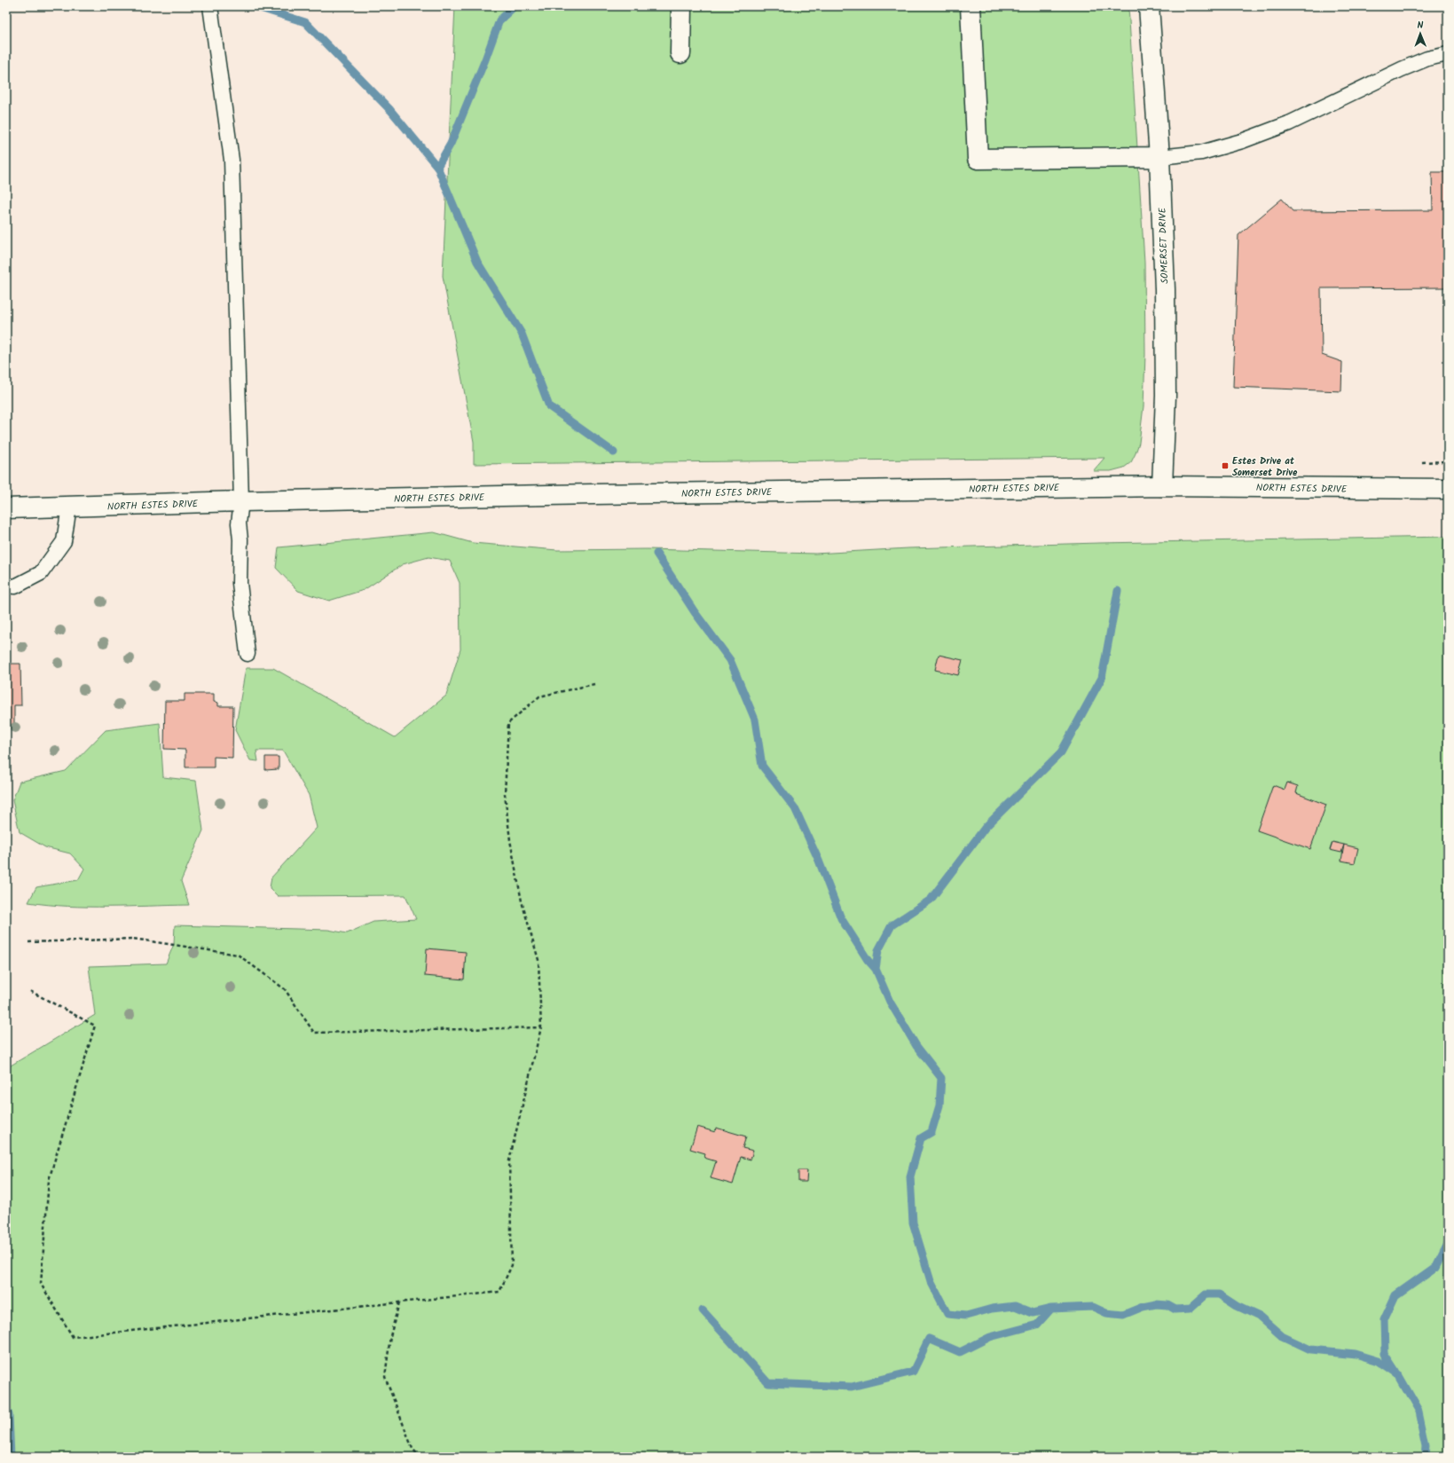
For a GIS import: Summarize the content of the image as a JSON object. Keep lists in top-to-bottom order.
{
  "streets": {
    "main road": ["SOMERSET DRIVE", "NORTH ESTES DRIVE"]
  },
  "crossings": [
    ["SOMERSET DRIVE", "NORTH ESTES DRIVE"]
  ],
  "places": {
    "transit": ["Estes Drive at Somerset Drive"]
  },
  "north": "top"
}
